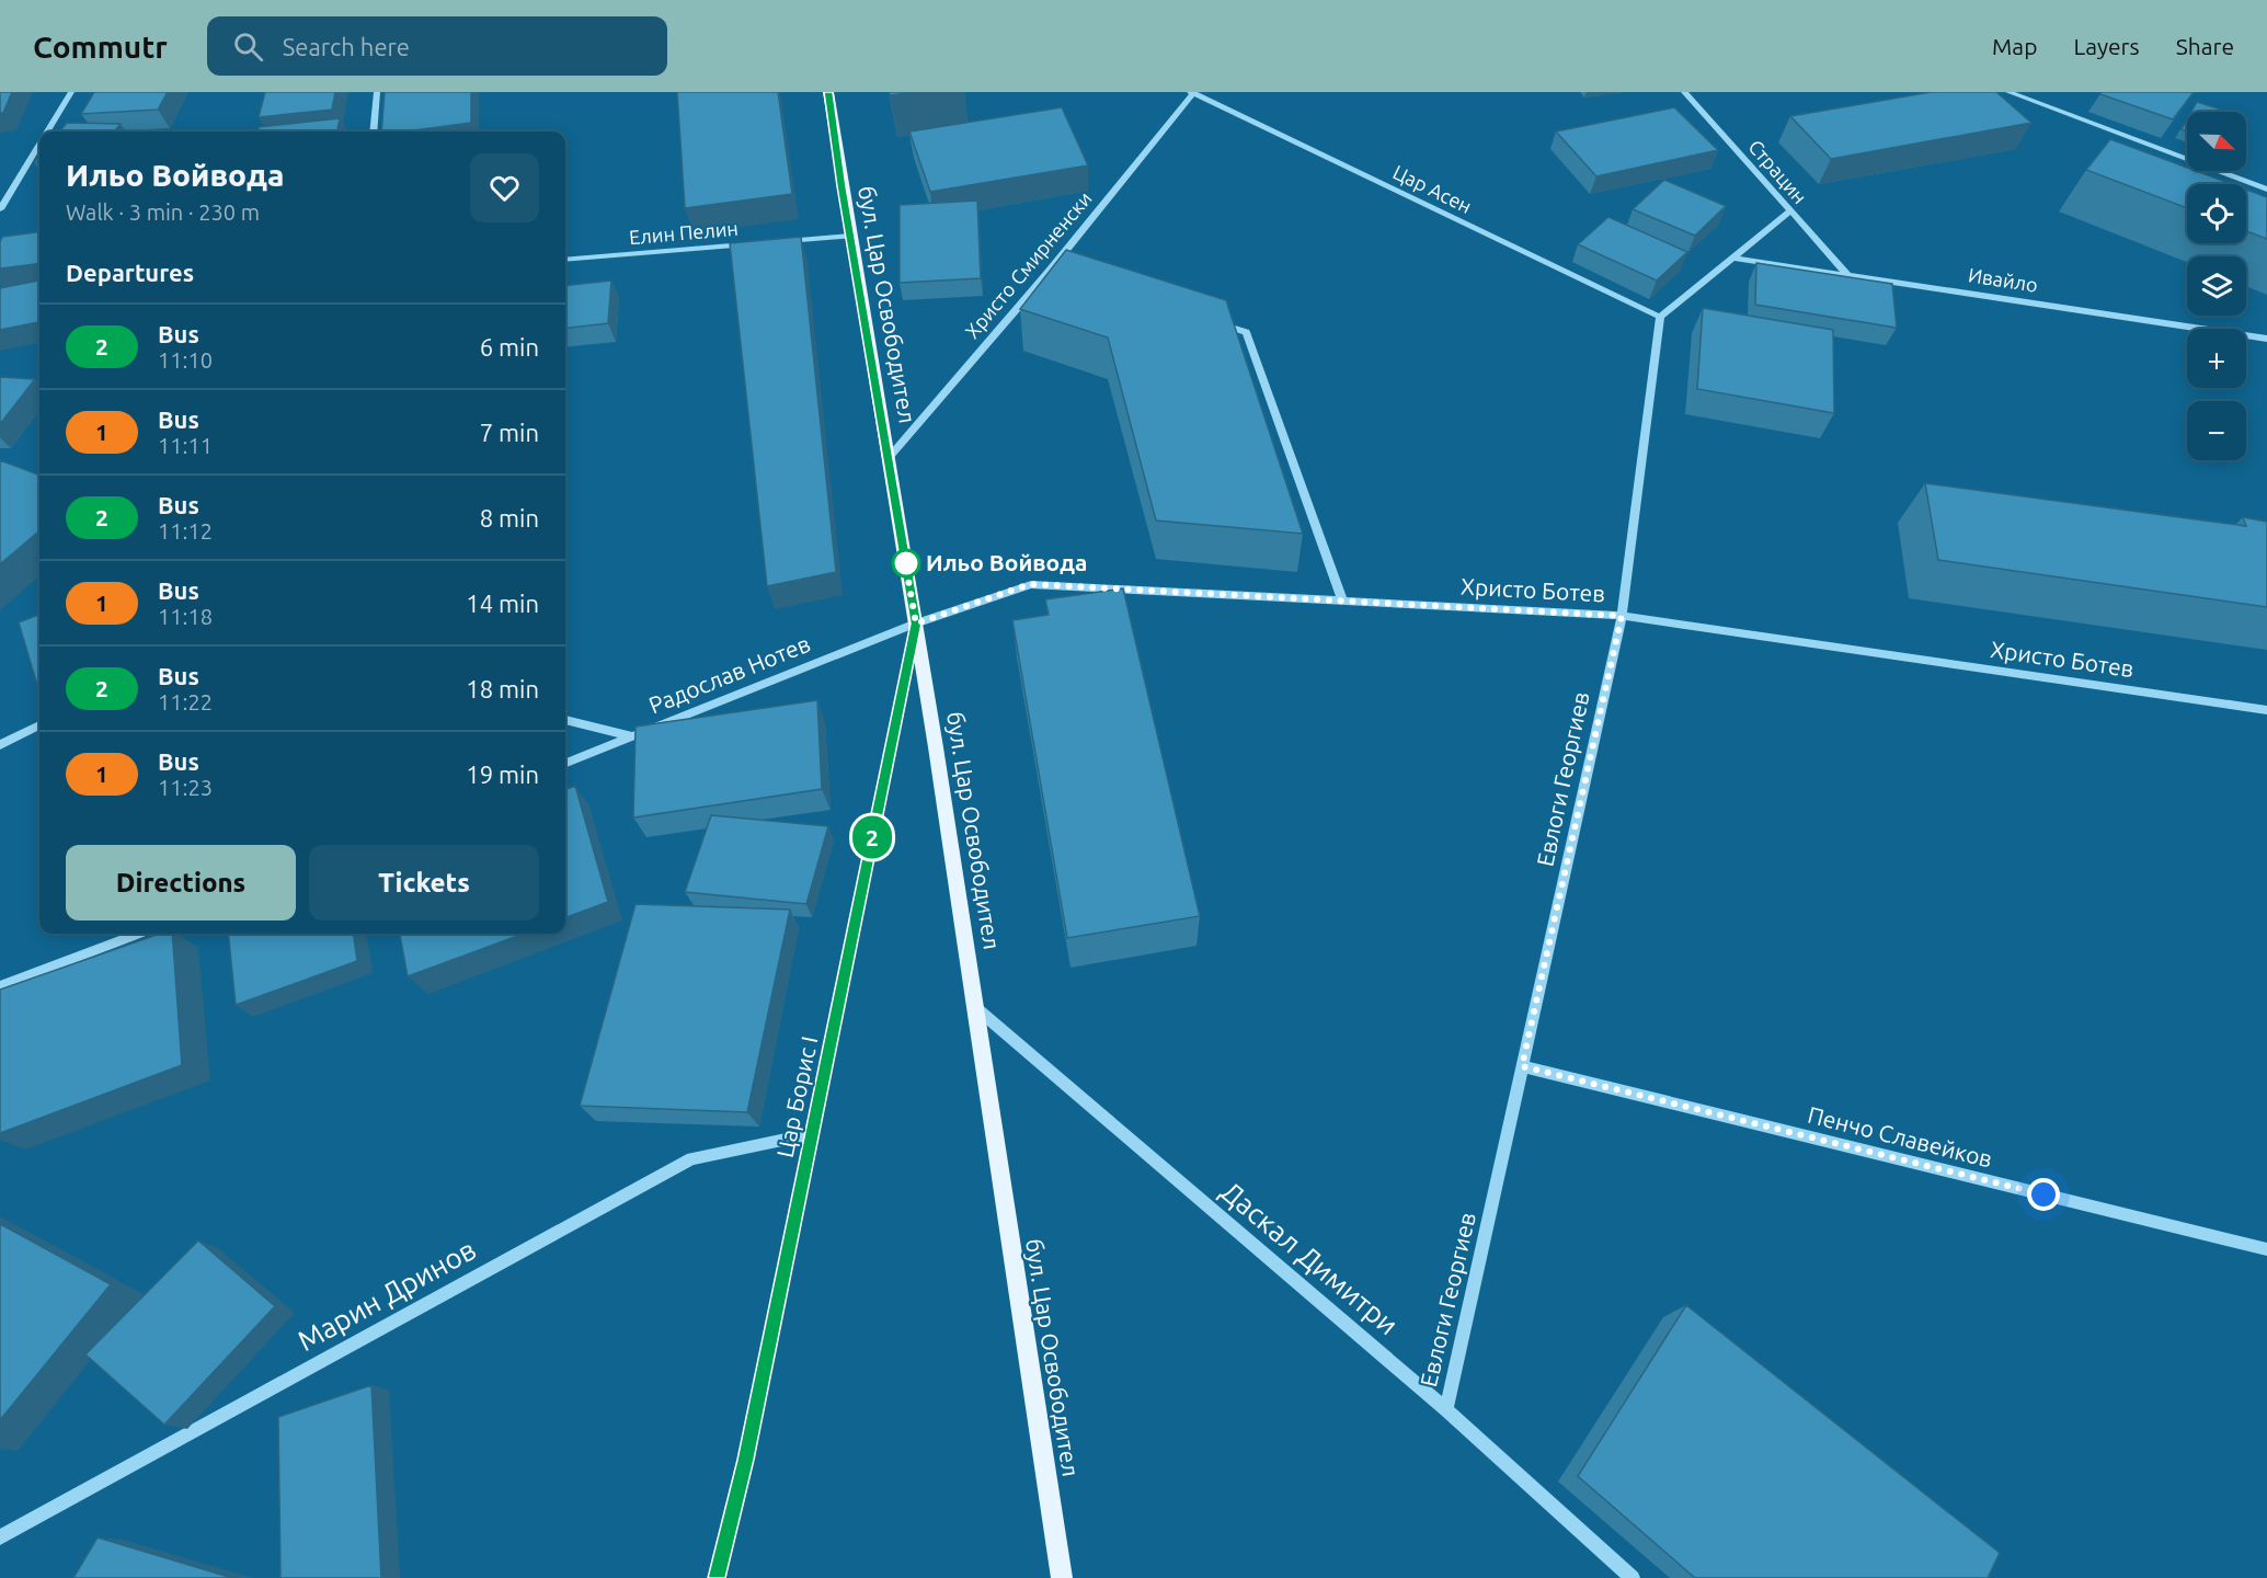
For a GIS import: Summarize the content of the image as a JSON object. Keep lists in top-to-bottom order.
{
  "streets": {
    "main road": ["бул. Цар Освободител"],
    "street": [
      "Страцин",
      "Цар Асен",
      "Елин Пелин",
      "Христо Смирненски",
      "Ивайло",
      "Христо Ботев",
      "Радослав Нотев",
      "Евлоги Георгиев",
      "Цар Борис I",
      "Пенчо Славейков",
      "Даскал Димитри",
      "Марин Дринов"
    ]
  },
  "crossings": [
    ["Страцин", "Ивайло"],
    ["Цар Асен", "Христо Смирненски"],
    ["Цар Асен", "Евлоги Георгиев"],
    ["Христо Смирненски", "бул. Цар Освободител"],
    ["бул. Цар Освободител", "Христо Ботев"],
    ["бул. Цар Освободител", "Радослав Нотев"],
    ["бул. Цар Освободител", "Цар Борис I"],
    ["бул. Цар Освободител", "Даскал Димитри"],
    ["Христо Ботев", "Радослав Нотев"],
    ["Христо Ботев", "Евлоги Георгиев"],
    ["Христо Ботев", "Цар Борис I"],
    ["Радослав Нотев", "Цар Борис I"],
    ["Евлоги Георгиев", "Пенчо Славейков"],
    ["Евлоги Георгиев", "Даскал Димитри"],
    ["Цар Борис I", "Марин Дринов"]
  ],
  "places": ["Ильо Войвода"],
  "lines": ["bus line 2"],
  "north": "bottom right",
  "page": {
    "header": "Commutr",
    "search": "Search here",
    "nav": ["Map", "Layers", "Share"],
    "on_map": "2",
    "map_buttons": ["+", "−"],
    "heading": [
      ["Ильо Войвода", "Walk · 3 min · 230 m"],
      "Departures"
    ],
    "list": [
      {
        "mark": "2",
        "name": "Bus",
        "note": "11:10",
        "value": "6 min"
      },
      {
        "mark": "1",
        "name": "Bus",
        "note": "11:11",
        "value": "7 min"
      },
      {
        "mark": "2",
        "name": "Bus",
        "note": "11:12",
        "value": "8 min"
      },
      {
        "mark": "1",
        "name": "Bus",
        "note": "11:18",
        "value": "14 min"
      },
      {
        "mark": "2",
        "name": "Bus",
        "note": "11:22",
        "value": "18 min"
      },
      {
        "mark": "1",
        "name": "Bus",
        "note": "11:23",
        "value": "19 min"
      }
    ],
    "buttons": ["Directions", "Tickets"]
  }
}
